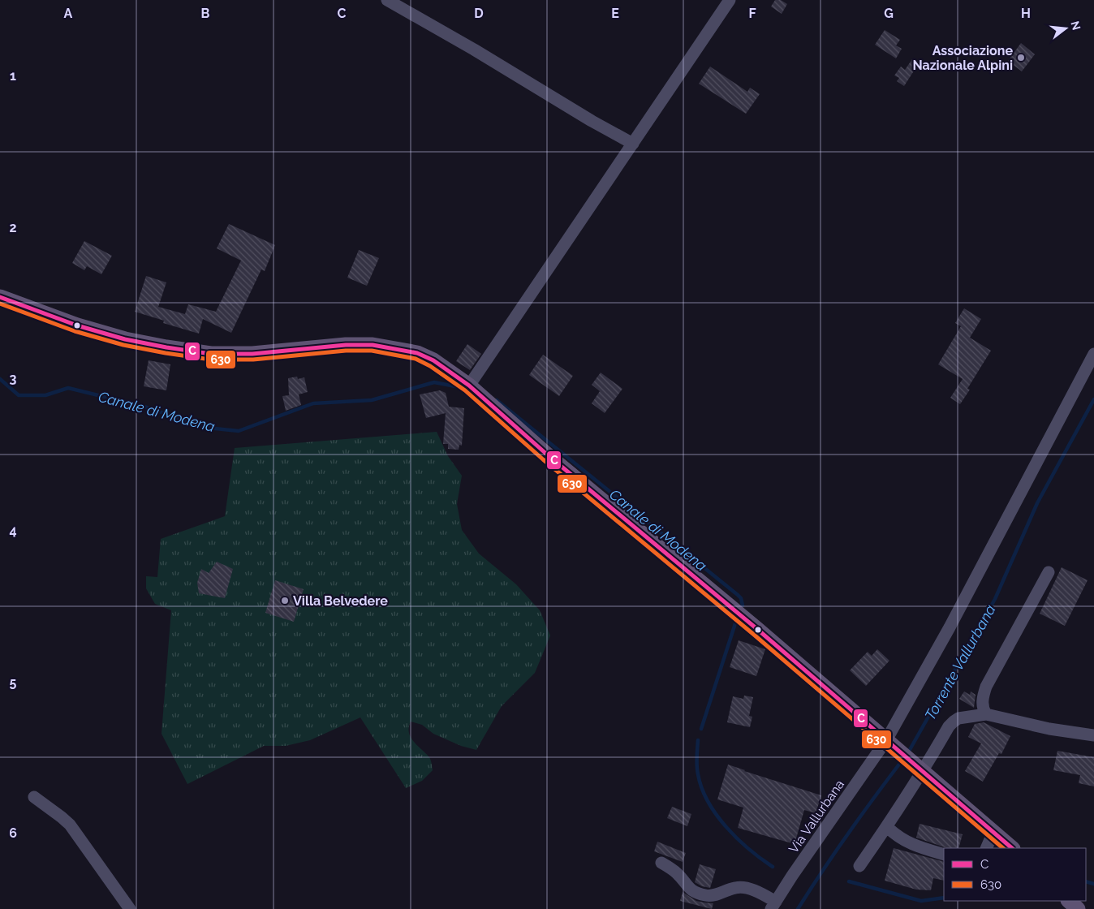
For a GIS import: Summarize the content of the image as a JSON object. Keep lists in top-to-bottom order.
{
  "streets": {
    "street": ["Via Vallurbana"]
  },
  "water": ["Canale di Modena", "Torrente Vallurbana"],
  "places": ["Associazione Nazionale Alpini", "Villa Belvedere"],
  "lines": ["transit line C", "transit line 630"],
  "legend": ["C", "630"],
  "north": "right",
  "grid": {
    "columns": [
      "A",
      "B",
      "C",
      "D",
      "E",
      "F",
      "G",
      "H"
    ],
    "rows": [
      "1",
      "2",
      "3",
      "4",
      "5",
      "6"
    ]
  }
}
